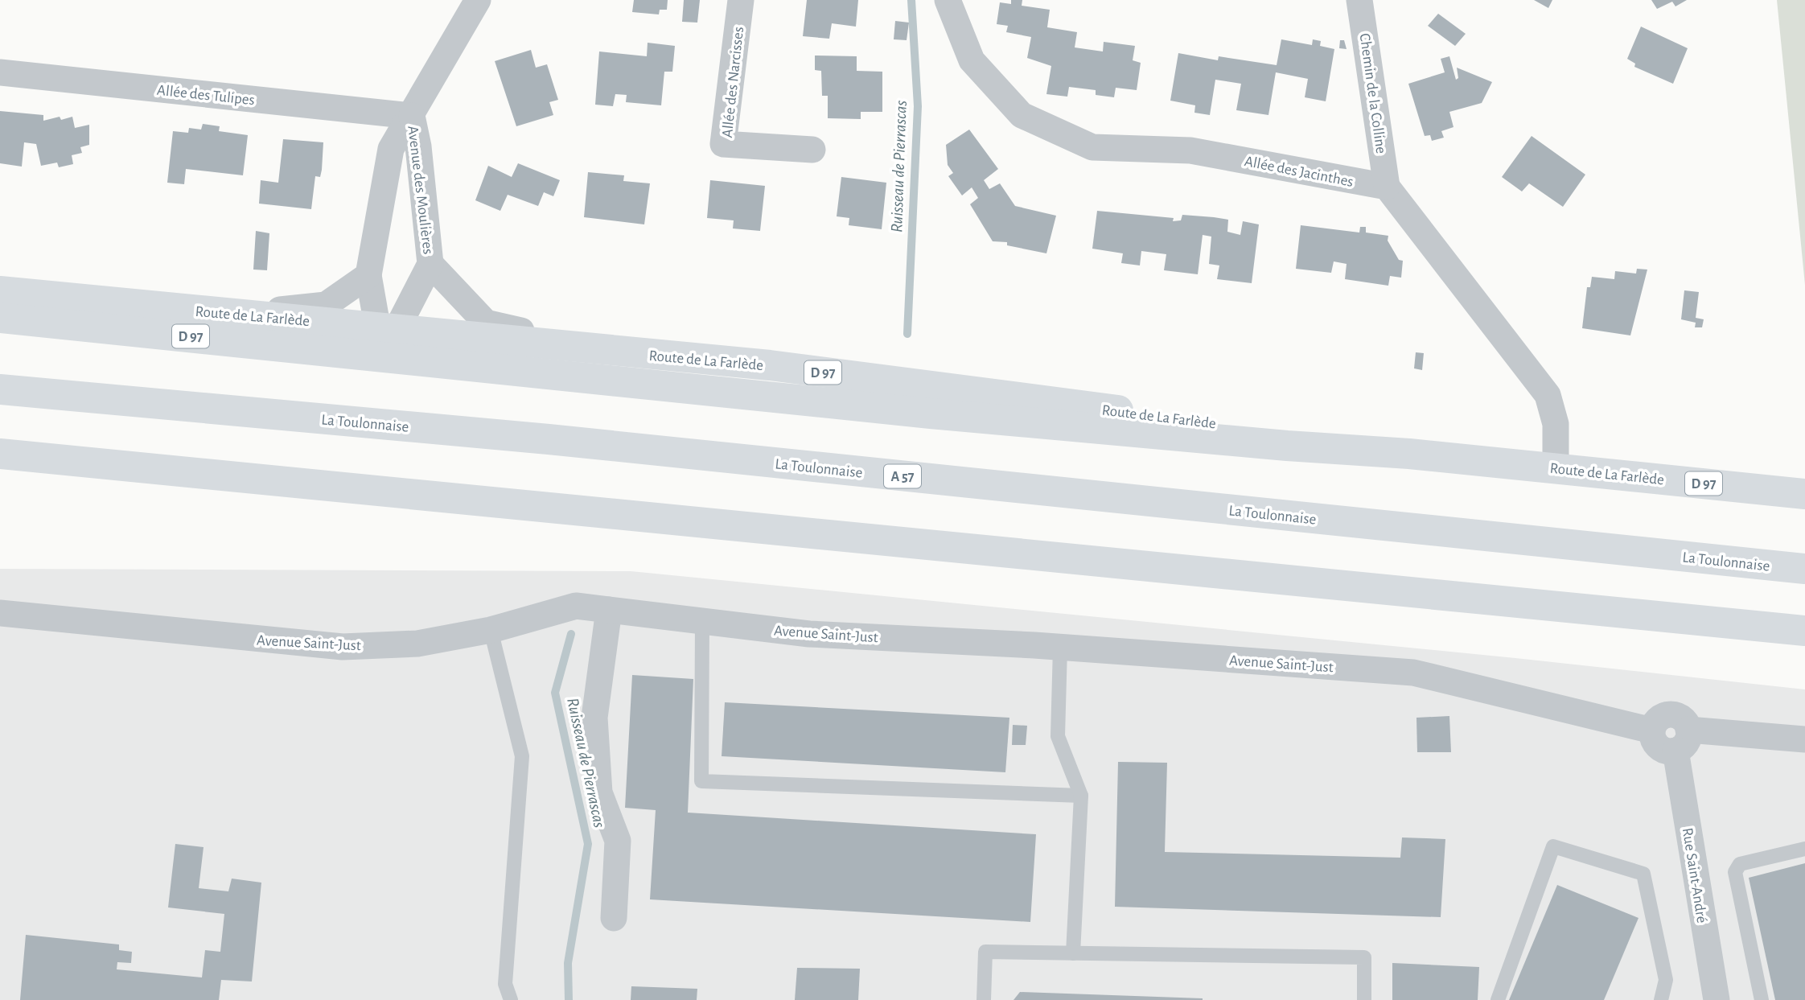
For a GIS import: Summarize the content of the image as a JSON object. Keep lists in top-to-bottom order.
{
  "streets": {
    "main road": [
      "Route de La Farlède",
      "D 97",
      "La Toulonnaise",
      "A 57"
    ],
    "street": [
      "Allée des Narcisses",
      "Chemin de la Colline",
      "Allée des Tulipes",
      "Allée des Jacinthes",
      "Avenue des Moulières",
      "Avenue Saint-Just",
      "Rue Saint-André"
    ]
  },
  "crossings": [
    ["Chemin de la Colline", "Allée des Jacinthes"],
    ["Allée des Tulipes", "Avenue des Moulières"],
    ["Avenue des Moulières", "Route de La Farlède"],
    ["Avenue Saint-Just", "Rue Saint-André"]
  ],
  "water": ["Ruisseau de Pierrascas"]
}
